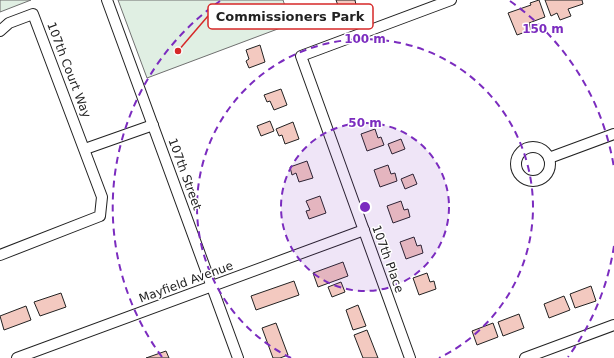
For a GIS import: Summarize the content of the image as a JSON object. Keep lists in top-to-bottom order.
{
  "streets": {
    "street": [
      "107th Court Way",
      "107th Street",
      "107th Place",
      "Mayfield Avenue"
    ]
  },
  "crossings": [
    ["107th Street", "Mayfield Avenue"],
    ["107th Place", "Mayfield Avenue"]
  ],
  "places": ["Commissioners Park"],
  "rings": ["150 m", "100 m", "50 m"]
}
